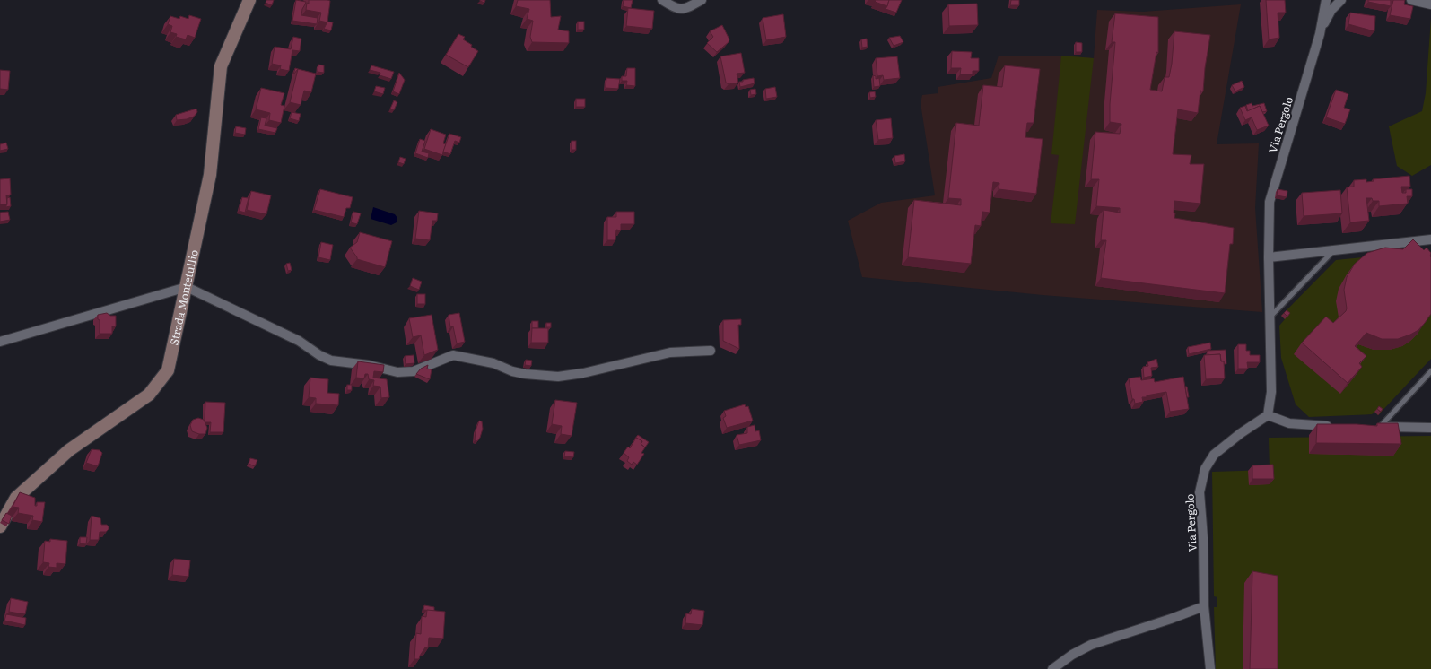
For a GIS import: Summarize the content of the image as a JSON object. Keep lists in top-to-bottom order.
{
  "streets": {
    "street": ["Via Pergolo", "Strada Montetullio"]
  }
}
